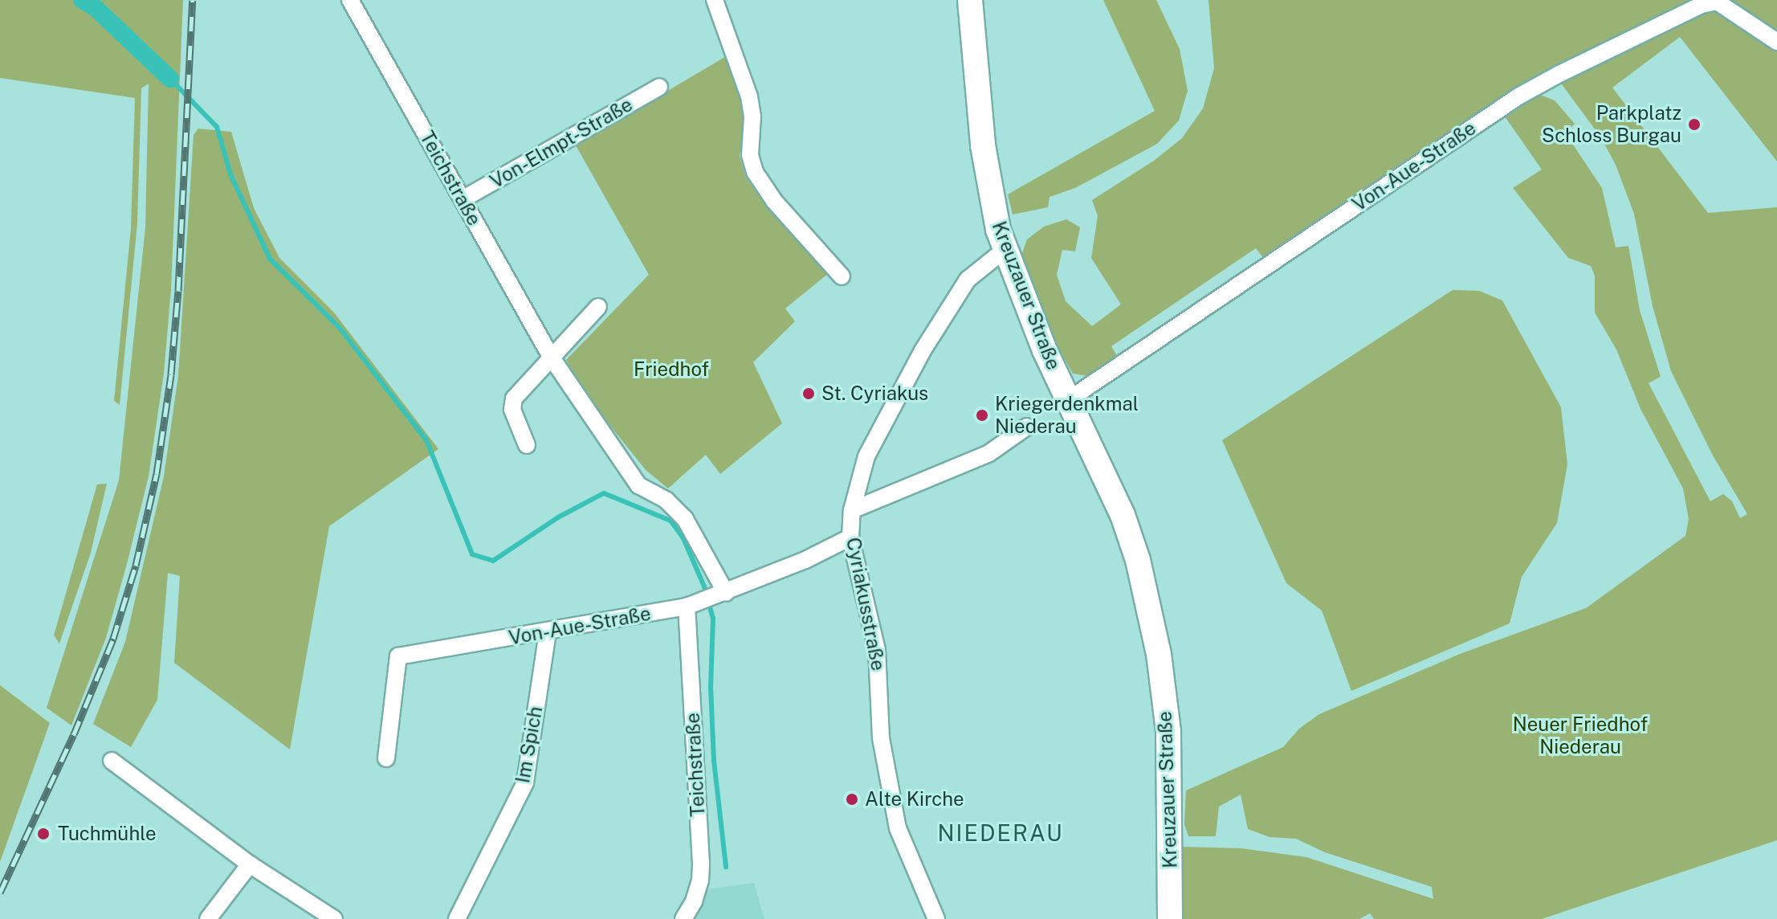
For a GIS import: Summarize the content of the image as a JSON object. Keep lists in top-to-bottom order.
{
  "streets": {
    "main road": ["Kreuzauer Straße"],
    "street": [
      "Von-Elmpt-Straße",
      "Von-Aue-Straße",
      "Teichstraße",
      "Cyriakusstraße",
      "Im Spich"
    ]
  },
  "crossings": [
    ["Von-Elmpt-Straße", "Teichstraße"],
    ["Von-Aue-Straße", "Teichstraße"],
    ["Von-Aue-Straße", "Kreuzauer Straße"],
    ["Von-Aue-Straße", "Cyriakusstraße"],
    ["Von-Aue-Straße", "Im Spich"],
    ["Kreuzauer Straße", "Cyriakusstraße"]
  ],
  "districts": ["NIEDERAU"],
  "parks": ["Friedhof", "Neuer Friedhof Niederau"],
  "places": [
    "Parkplatz Schloss Burgau",
    "St. Cyriakus",
    "Kriegerdenkmal Niederau",
    "Alte Kirche",
    "Tuchmühle"
  ]
}
